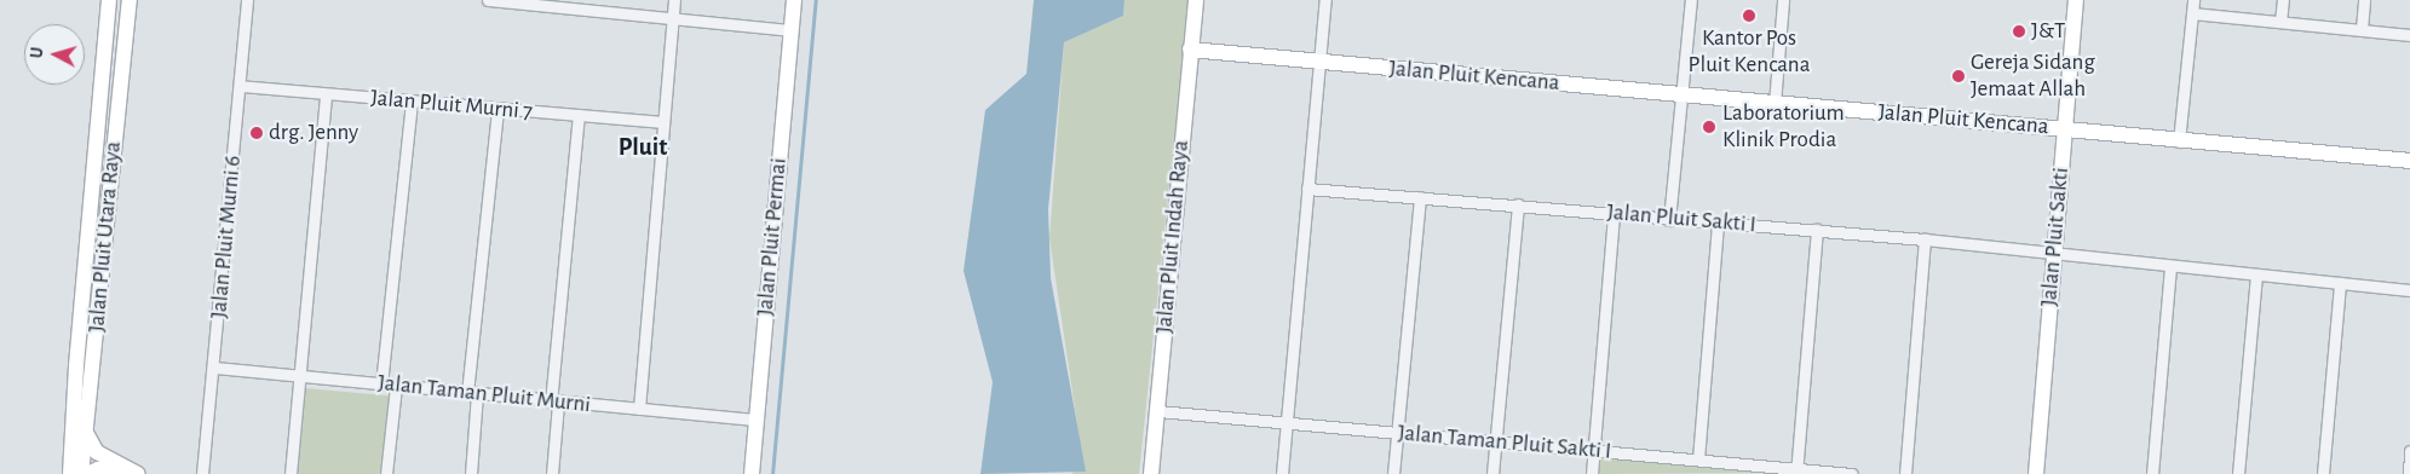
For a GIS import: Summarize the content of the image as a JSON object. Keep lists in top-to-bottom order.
{
  "streets": {
    "street": [
      "Jalan Pluit Kencana",
      "Jalan Pluit Murni 7",
      "Jalan Pluit Sakti I",
      "Jalan Pluit Utara Raya",
      "Jalan Pluit Murni 6",
      "Jalan Pluit Permai",
      "Jalan Pluit Indah Raya",
      "Jalan Pluit Sakti",
      "Jalan Taman Pluit Murni",
      "Jalan Taman Pluit Sakti I"
    ]
  },
  "crossings": [
    ["Jalan Pluit Kencana", "Jalan Pluit Indah Raya"],
    ["Jalan Pluit Kencana", "Jalan Pluit Sakti"],
    ["Jalan Pluit Murni 7", "Jalan Pluit Murni 6"],
    ["Jalan Pluit Sakti I", "Jalan Pluit Sakti"],
    ["Jalan Pluit Murni 6", "Jalan Taman Pluit Murni"],
    ["Jalan Pluit Permai", "Jalan Taman Pluit Murni"],
    ["Jalan Pluit Indah Raya", "Jalan Taman Pluit Sakti I"]
  ],
  "districts": ["Pluit"],
  "places": [
    "Kantor Pos Pluit Kencana",
    "J&T",
    "Gereja Sidang Jemaat Allah",
    "Laboratorium Klinik Prodia",
    "drg. Jenny"
  ],
  "north": "left"
}
